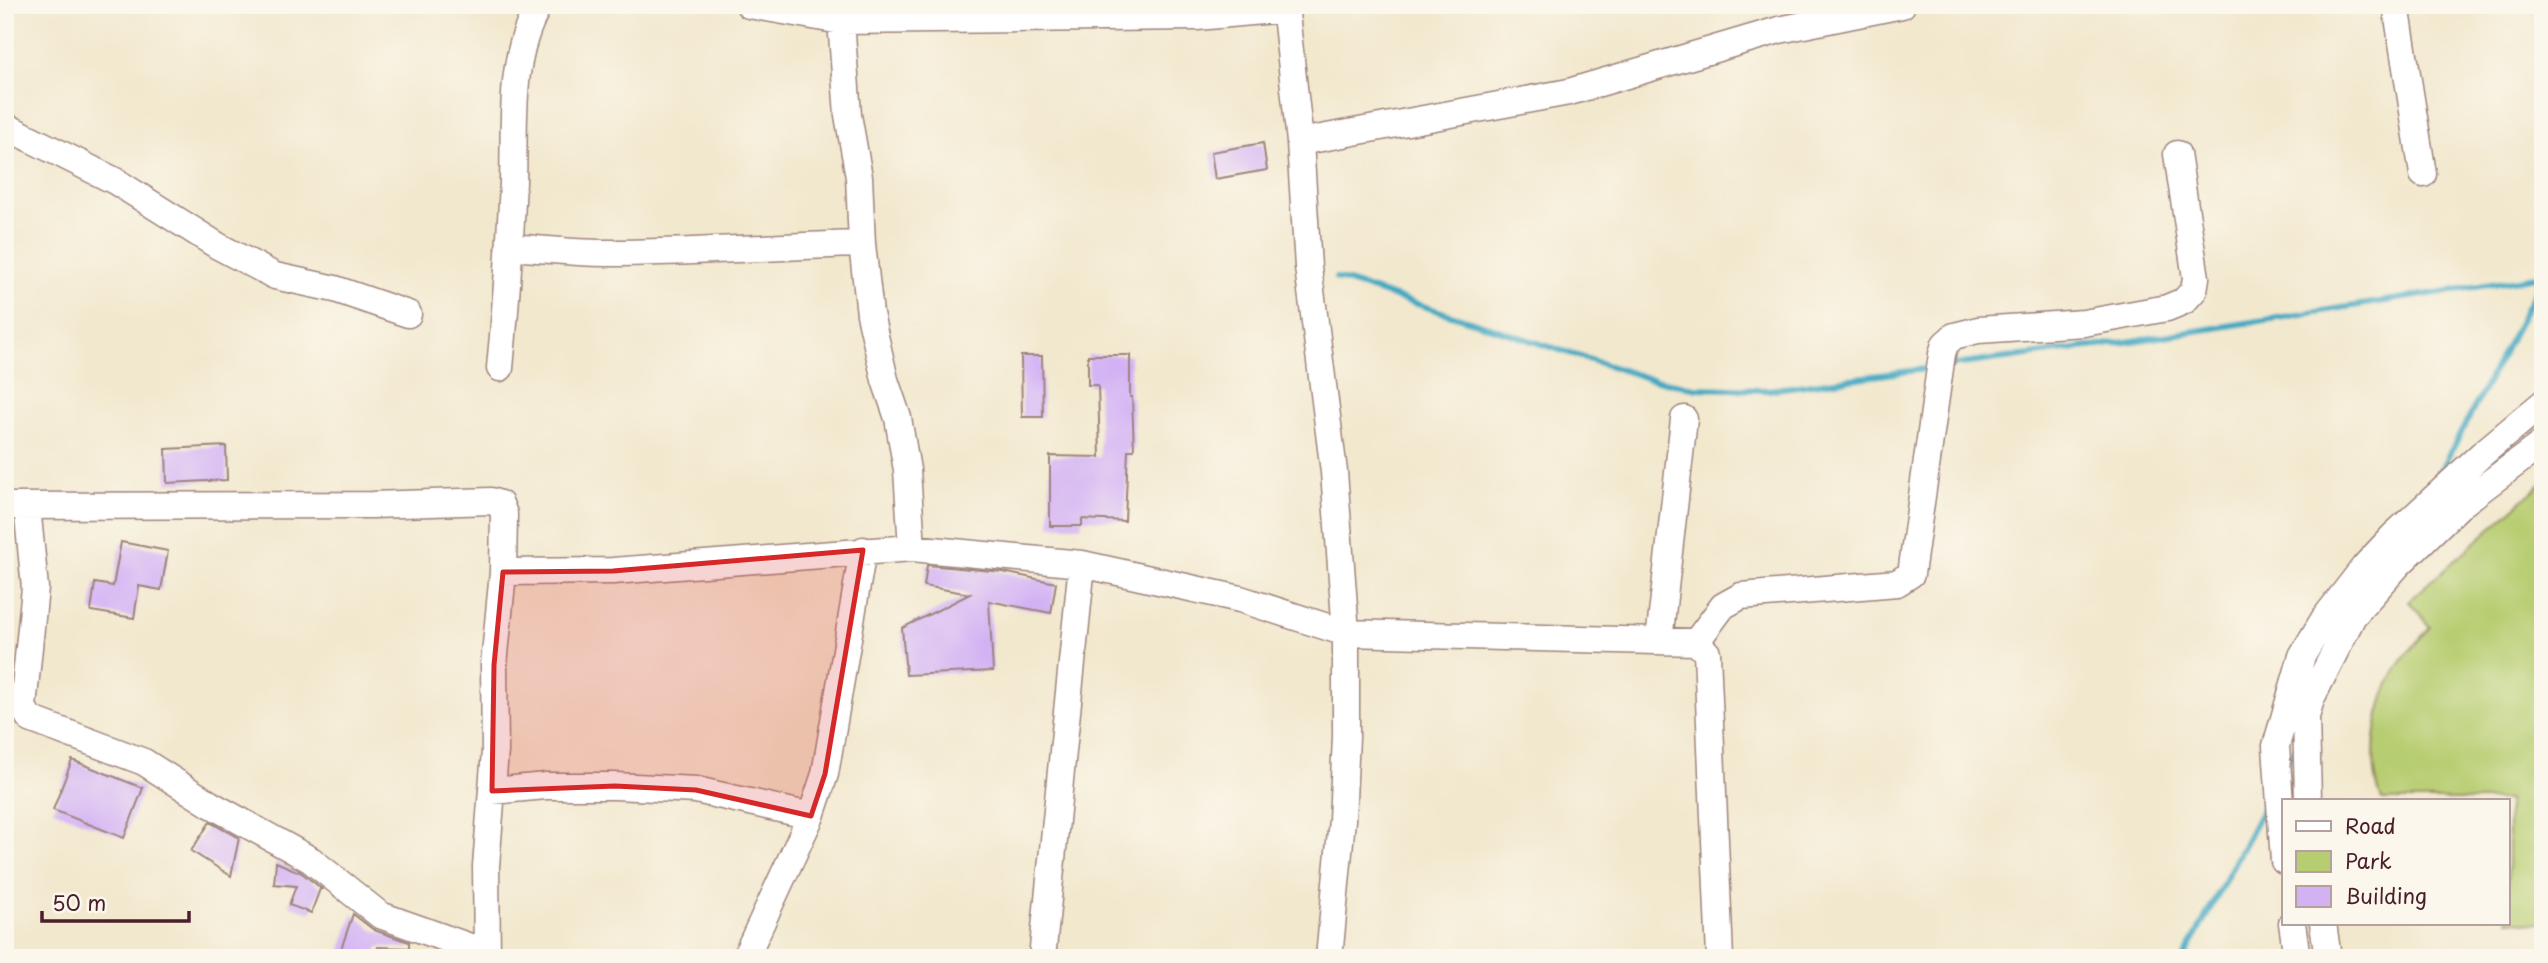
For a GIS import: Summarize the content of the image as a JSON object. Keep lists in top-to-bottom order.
{
  "legend": ["Road", "Park", "Building"],
  "scale_bar": "50 m"
}
